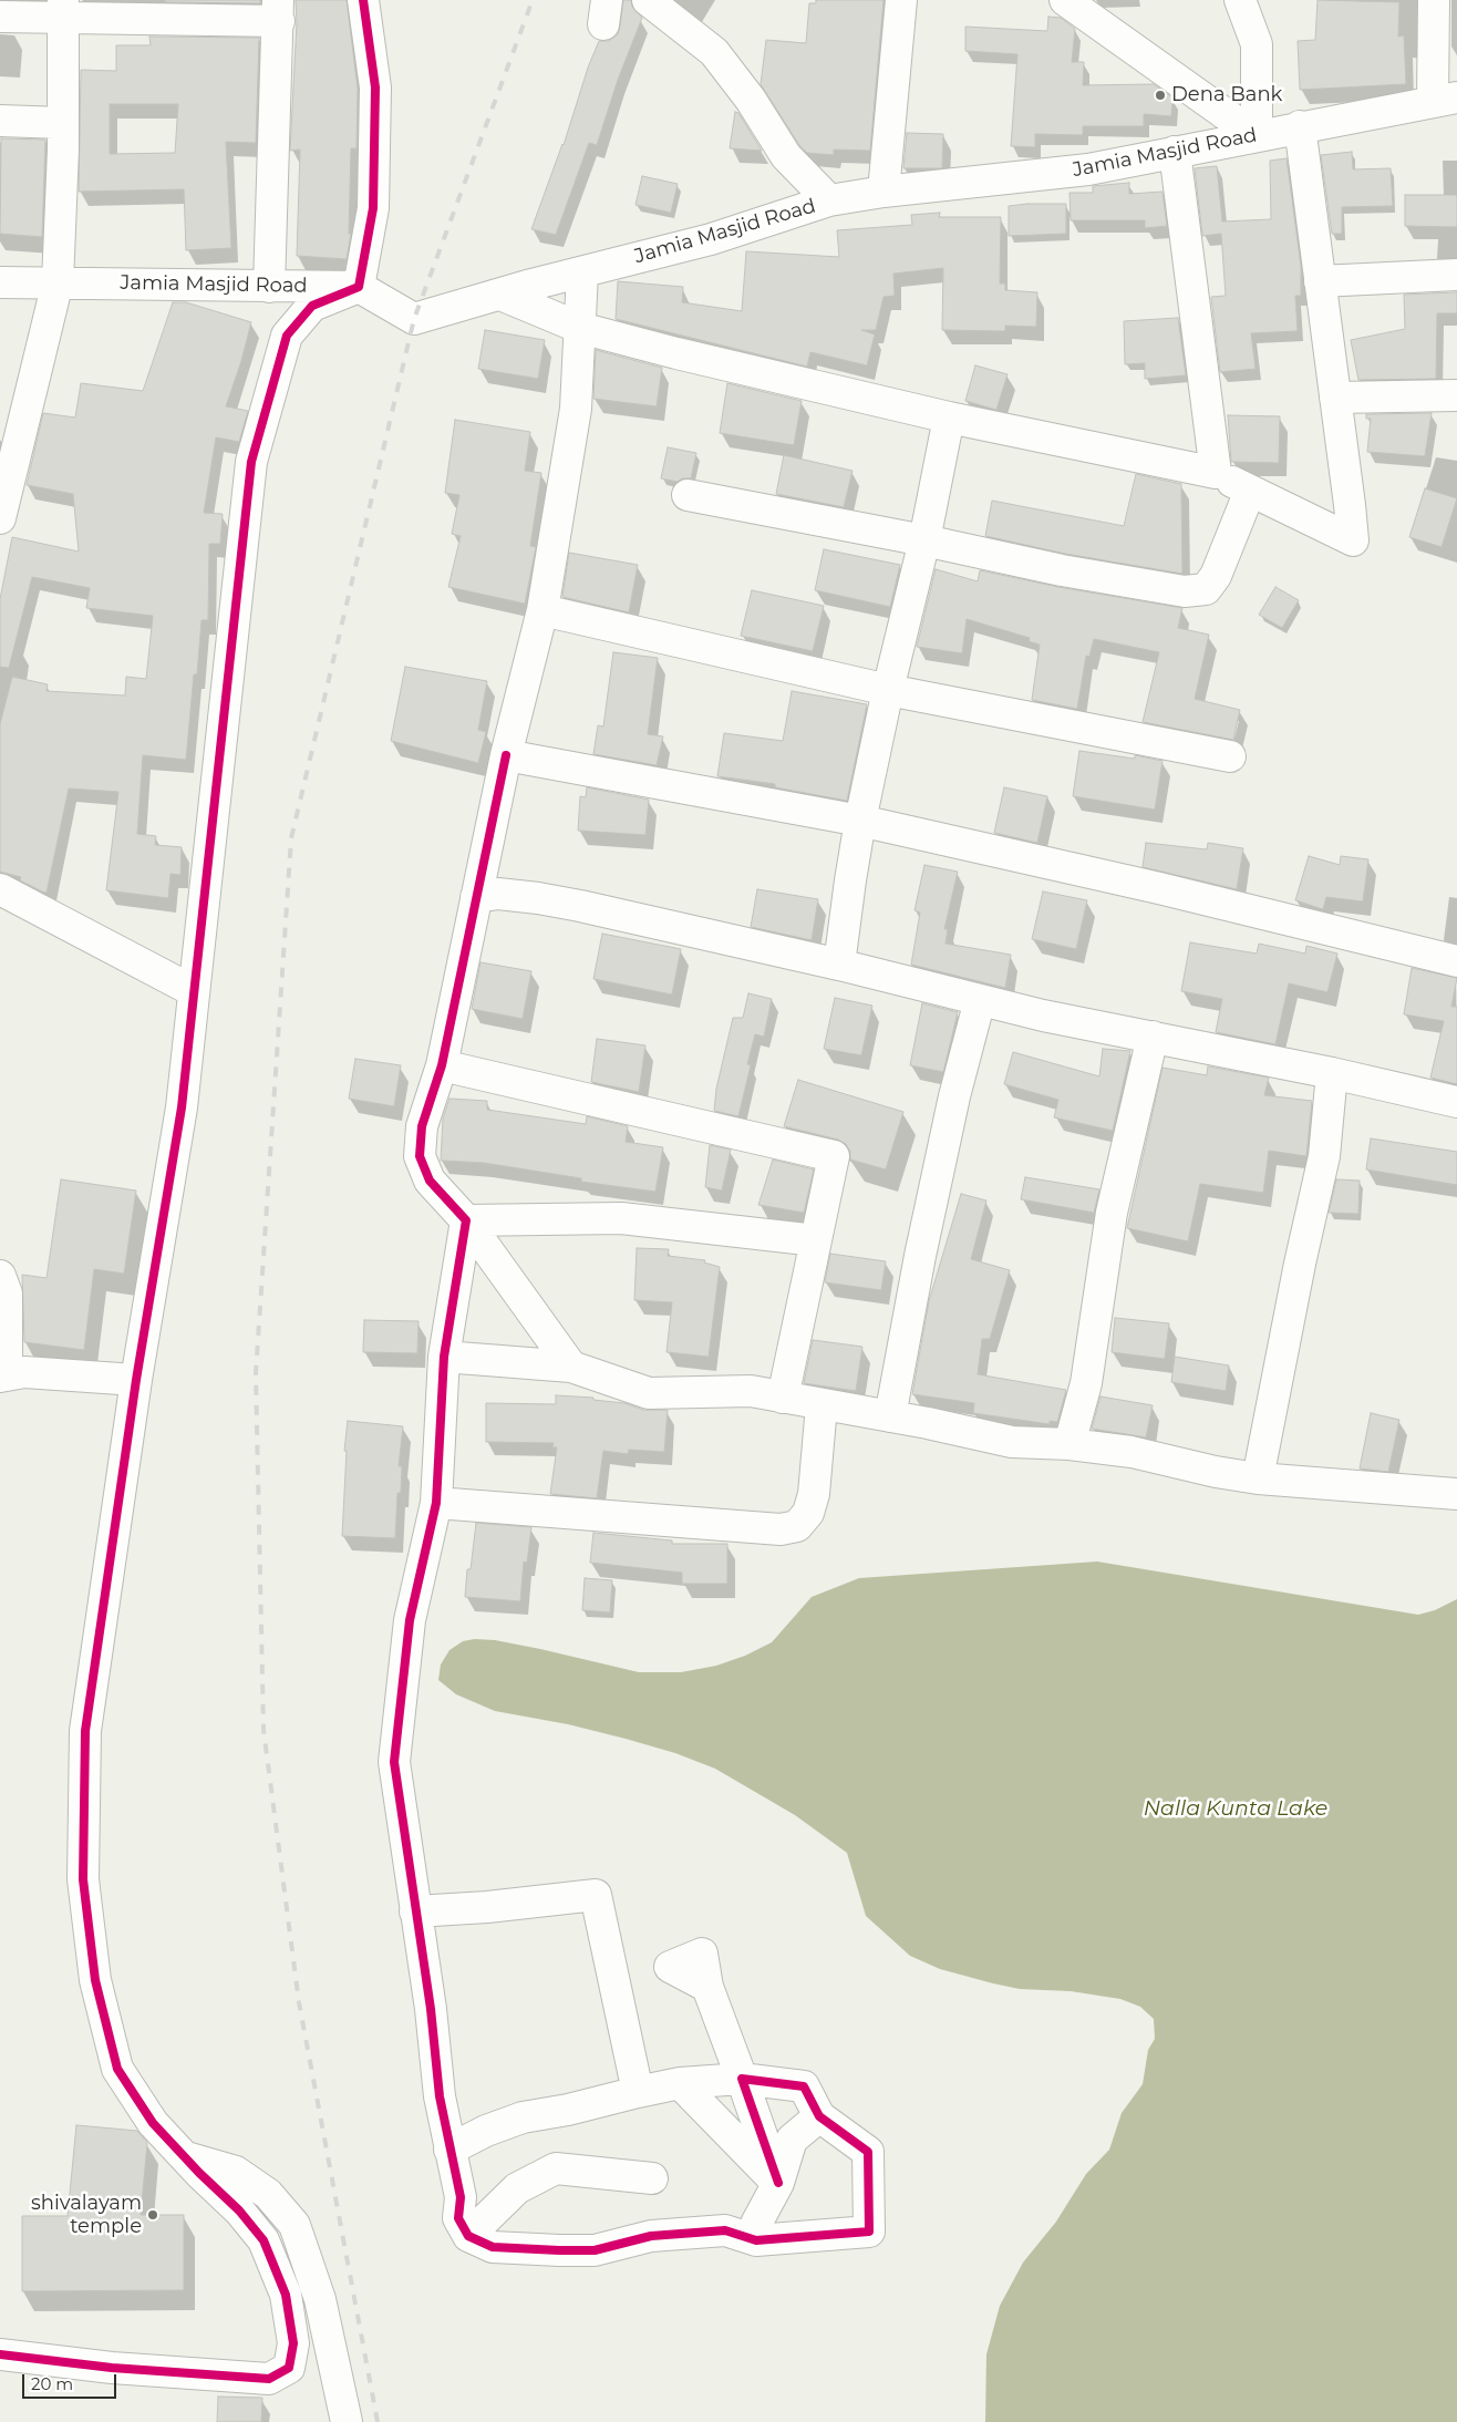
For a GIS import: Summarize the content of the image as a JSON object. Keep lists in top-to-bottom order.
{
  "streets": {
    "street": ["Jamia Masjid Road"]
  },
  "water": ["Nalla Kunta Lake"],
  "places": ["Dena Bank", "shivalayam temple"],
  "scale_bar": "20 m"
}
